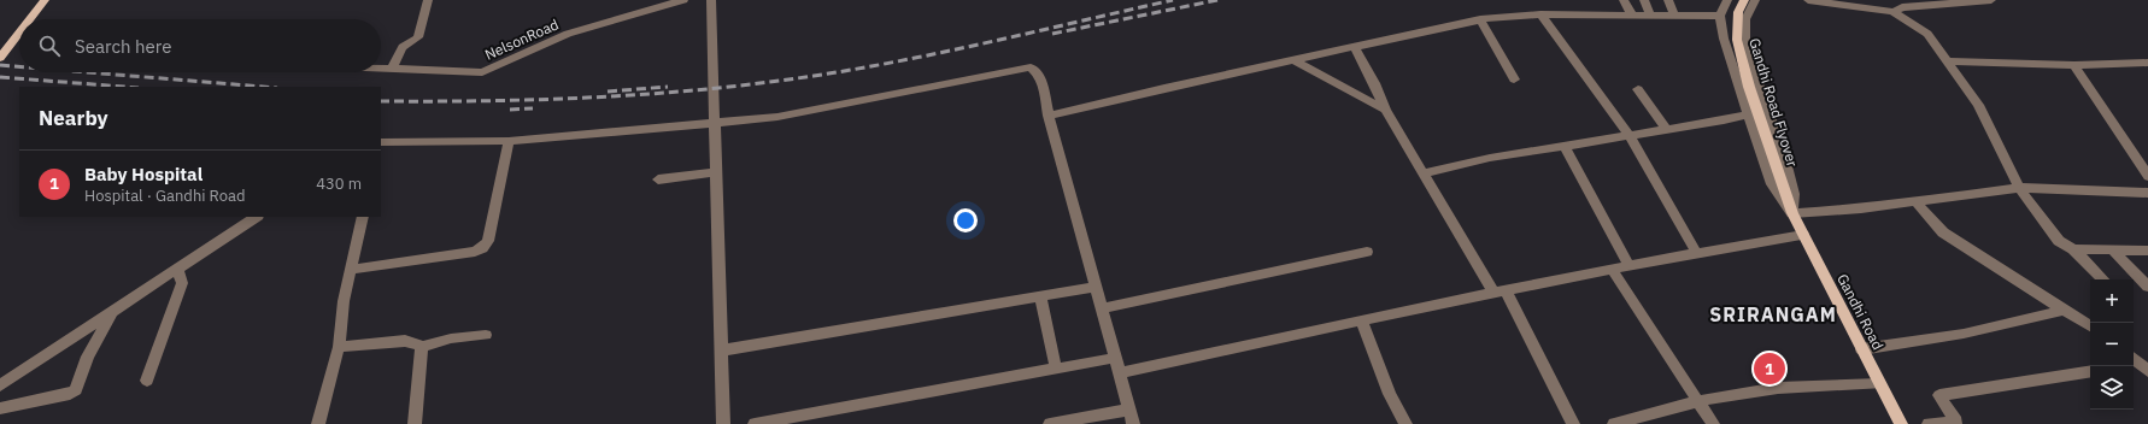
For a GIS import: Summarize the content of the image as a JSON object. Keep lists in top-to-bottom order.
{
  "streets": {
    "main road": ["Gandhi Road Flyover", "Gandhi Road"],
    "street": ["NelsonRoad"]
  },
  "crossings": [
    ["Gandhi Road Flyover", "Gandhi Road"]
  ],
  "districts": ["SRIRANGAM"],
  "page": {
    "search": "Search here",
    "heading": "Nearby",
    "list": [
      {
        "mark": "1",
        "name": "Baby Hospital",
        "note": "Hospital · Gandhi Road",
        "value": "430 m"
      }
    ],
    "map_buttons": ["+", "−"],
    "pins": "1"
  }
}
